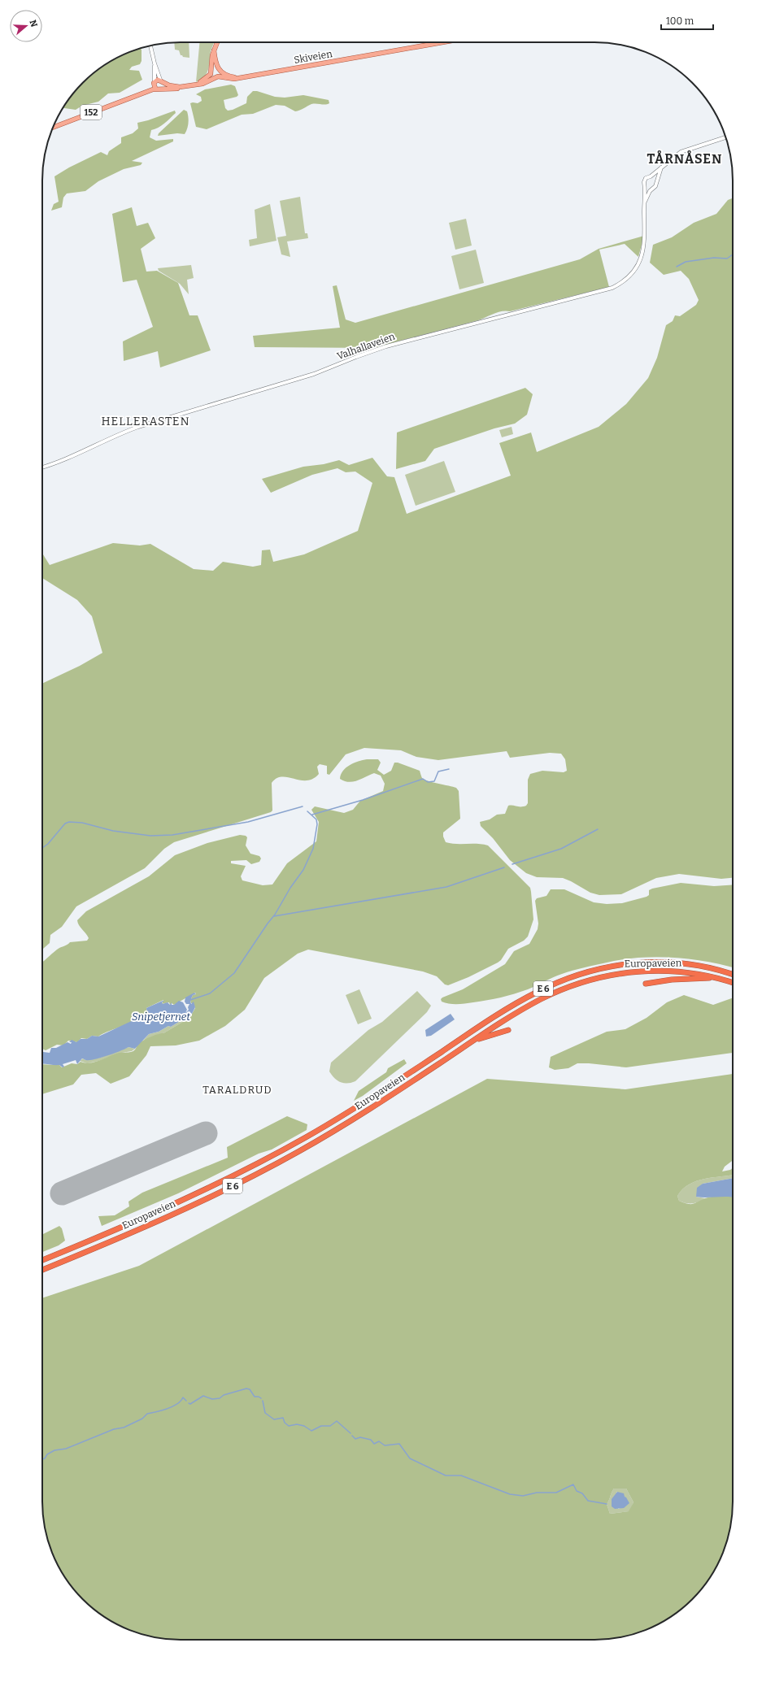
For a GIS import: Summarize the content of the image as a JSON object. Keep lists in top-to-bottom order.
{
  "streets": {
    "highway": ["Europaveien", "E 6"],
    "main road": ["Skiveien", "152"],
    "street": ["Valhallaveien"]
  },
  "crossings": [
    ["Skiveien", "152"],
    ["Europaveien", "E 6"]
  ],
  "districts": ["TÅRNÅSEN", "HELLERASTEN", "TARALDRUD"],
  "water": ["Snipetjernet"],
  "scale_bar": "100 m",
  "north": "right"
}
